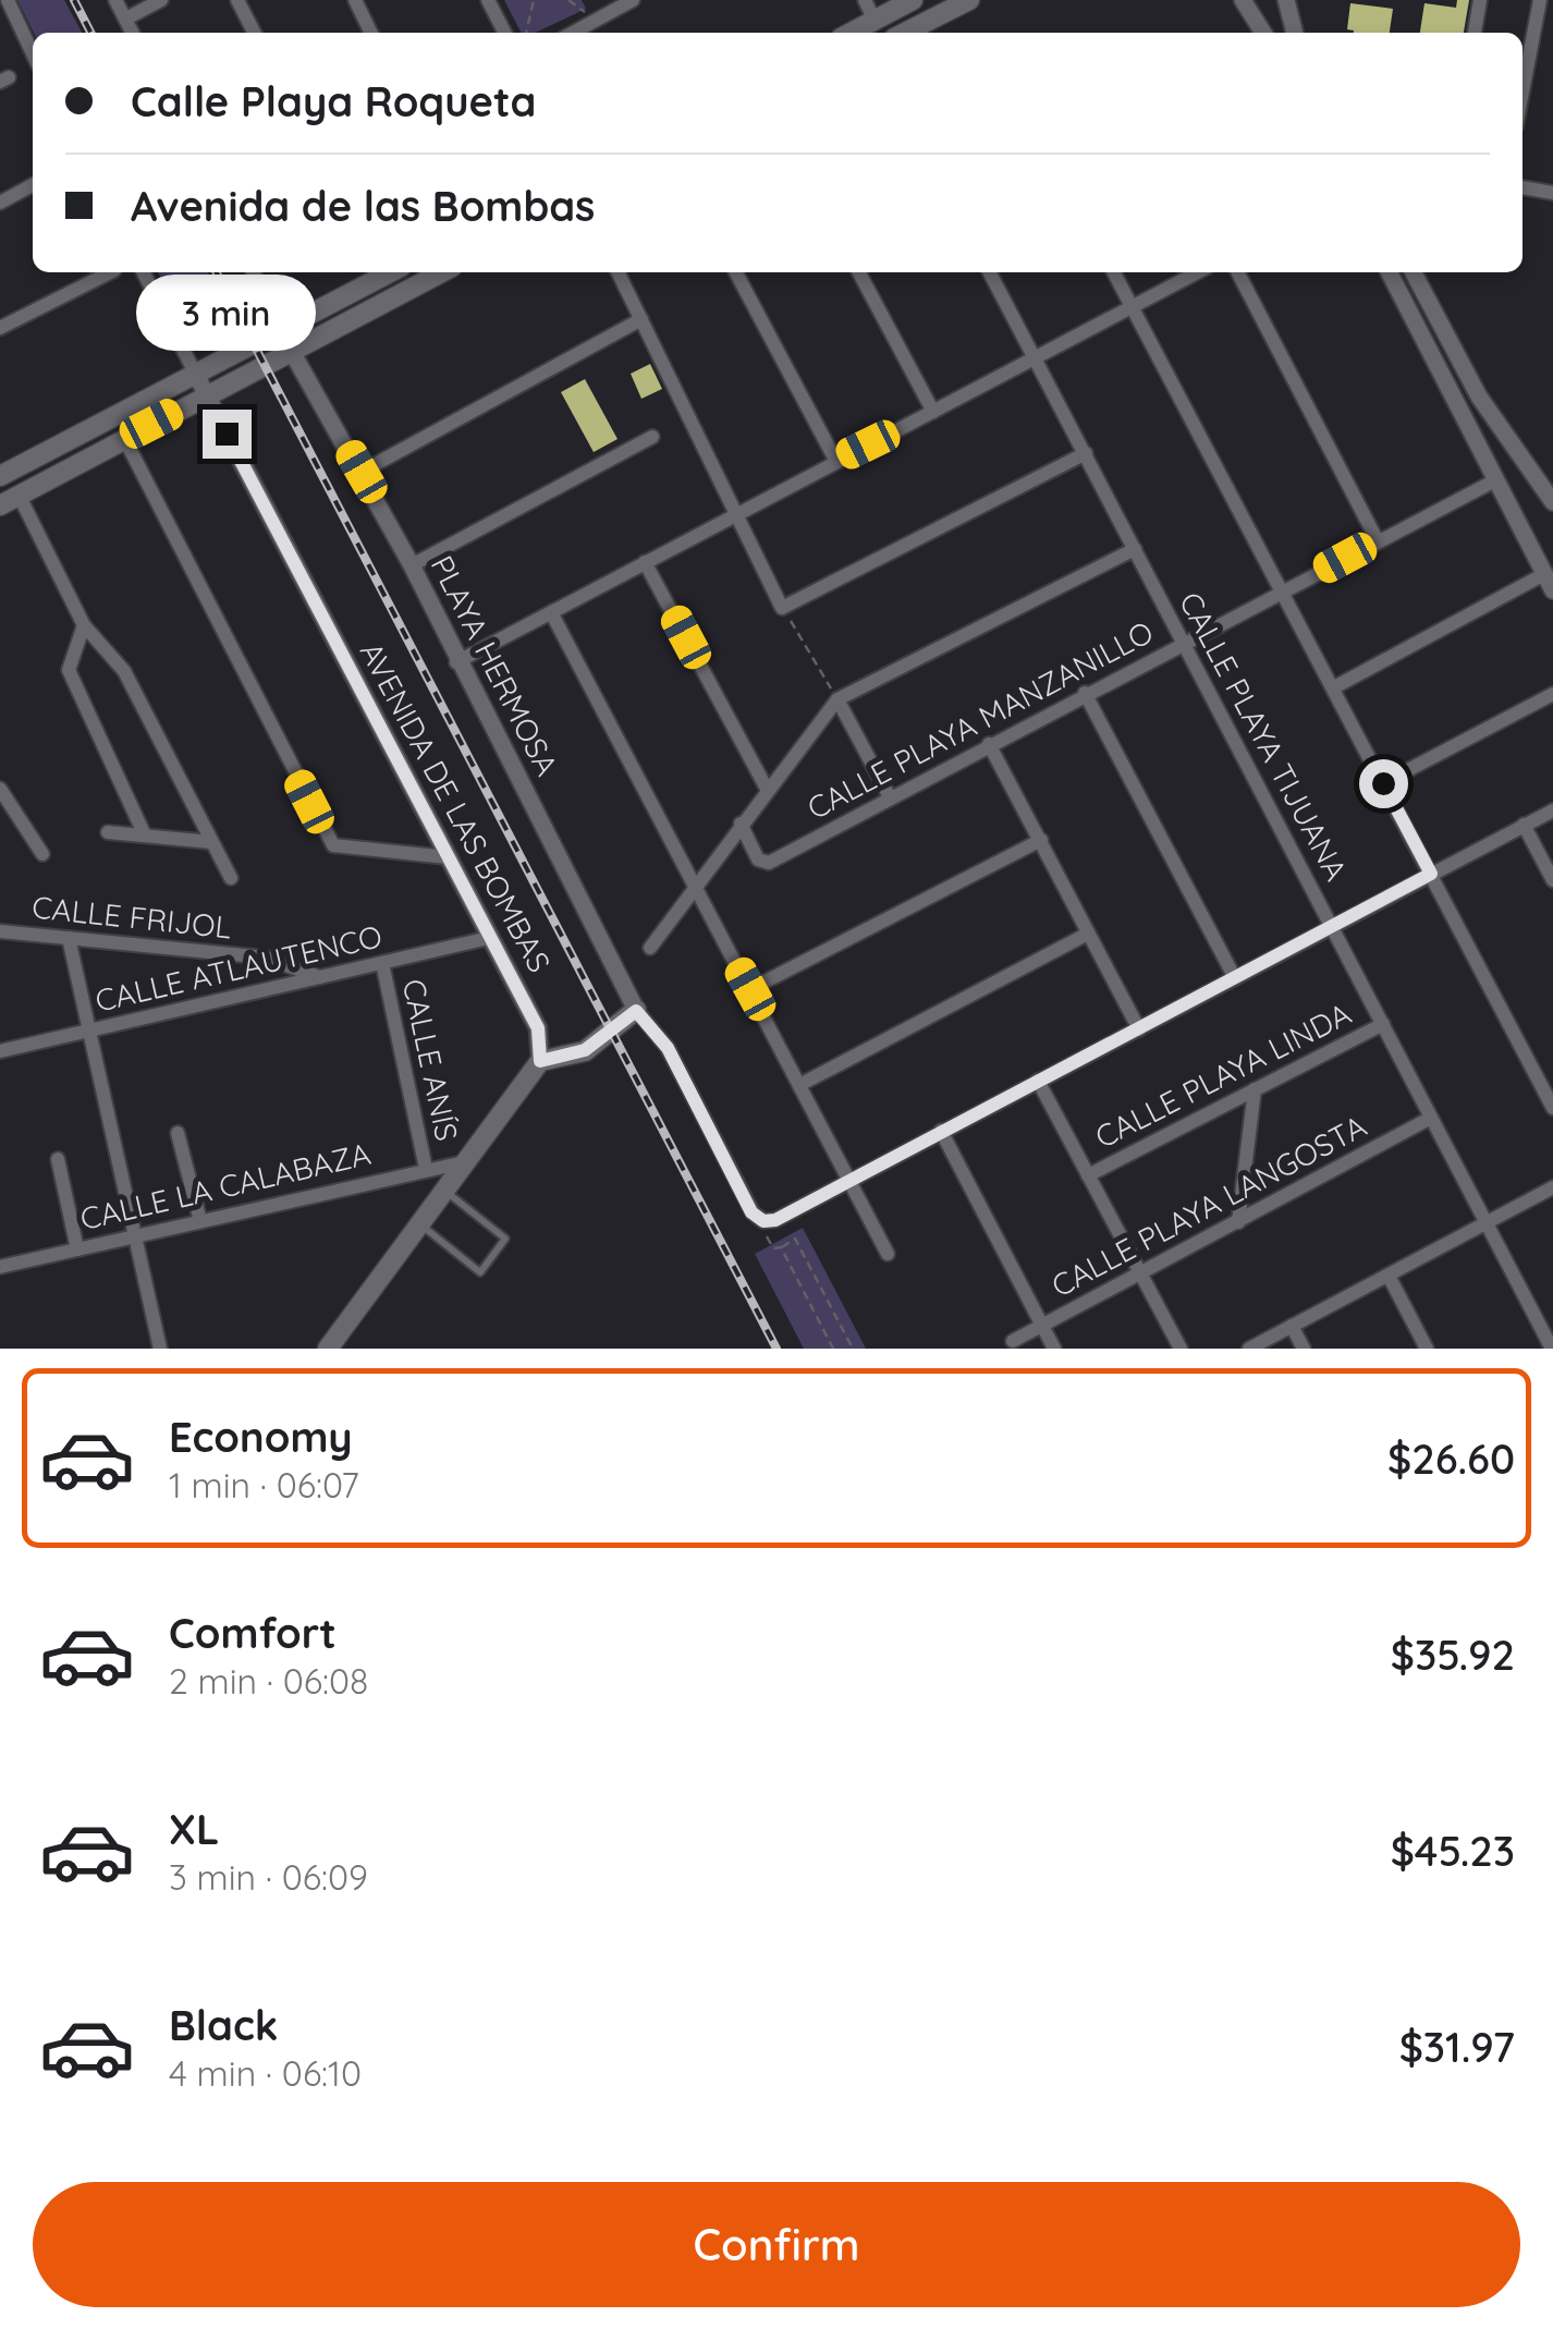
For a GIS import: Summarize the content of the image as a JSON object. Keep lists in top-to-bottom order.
{
  "streets": {
    "street": [
      "PLAYA HERMOSA",
      "CALLE PLAYA MANZANILLO",
      "CALLE PLAYA TIJUANA",
      "AVENIDA DE LAS BOMBAS",
      "CALLE FRIJOL",
      "CALLE ATLAUTENCO",
      "CALLE ANÍS",
      "CALLE PLAYA LINDA",
      "CALLE LA CALABAZA",
      "CALLE PLAYA LANGOSTA"
    ]
  },
  "crossings": [
    ["CALLE PLAYA MANZANILLO", "CALLE PLAYA TIJUANA"],
    ["CALLE PLAYA TIJUANA", "CALLE PLAYA LINDA"],
    ["CALLE PLAYA TIJUANA", "CALLE PLAYA LANGOSTA"],
    ["AVENIDA DE LAS BOMBAS", "CALLE ATLAUTENCO"],
    ["CALLE FRIJOL", "CALLE ATLAUTENCO"],
    ["CALLE ATLAUTENCO", "CALLE ANÍS"],
    ["CALLE ANÍS", "CALLE LA CALABAZA"]
  ],
  "page": {
    "banner": ["Calle Playa Roqueta", "Avenida de las Bombas"],
    "bubble": "3 min",
    "list": [
      {
        "name": "Economy",
        "note": "1 min · 06:07",
        "value": "$26.60"
      },
      {
        "name": "Comfort",
        "note": "2 min · 06:08",
        "value": "$35.92"
      },
      {
        "name": "XL",
        "note": "3 min · 06:09",
        "value": "$45.23"
      },
      {
        "name": "Black",
        "note": "4 min · 06:10",
        "value": "$31.97"
      }
    ],
    "buttons": "Confirm"
  }
}
